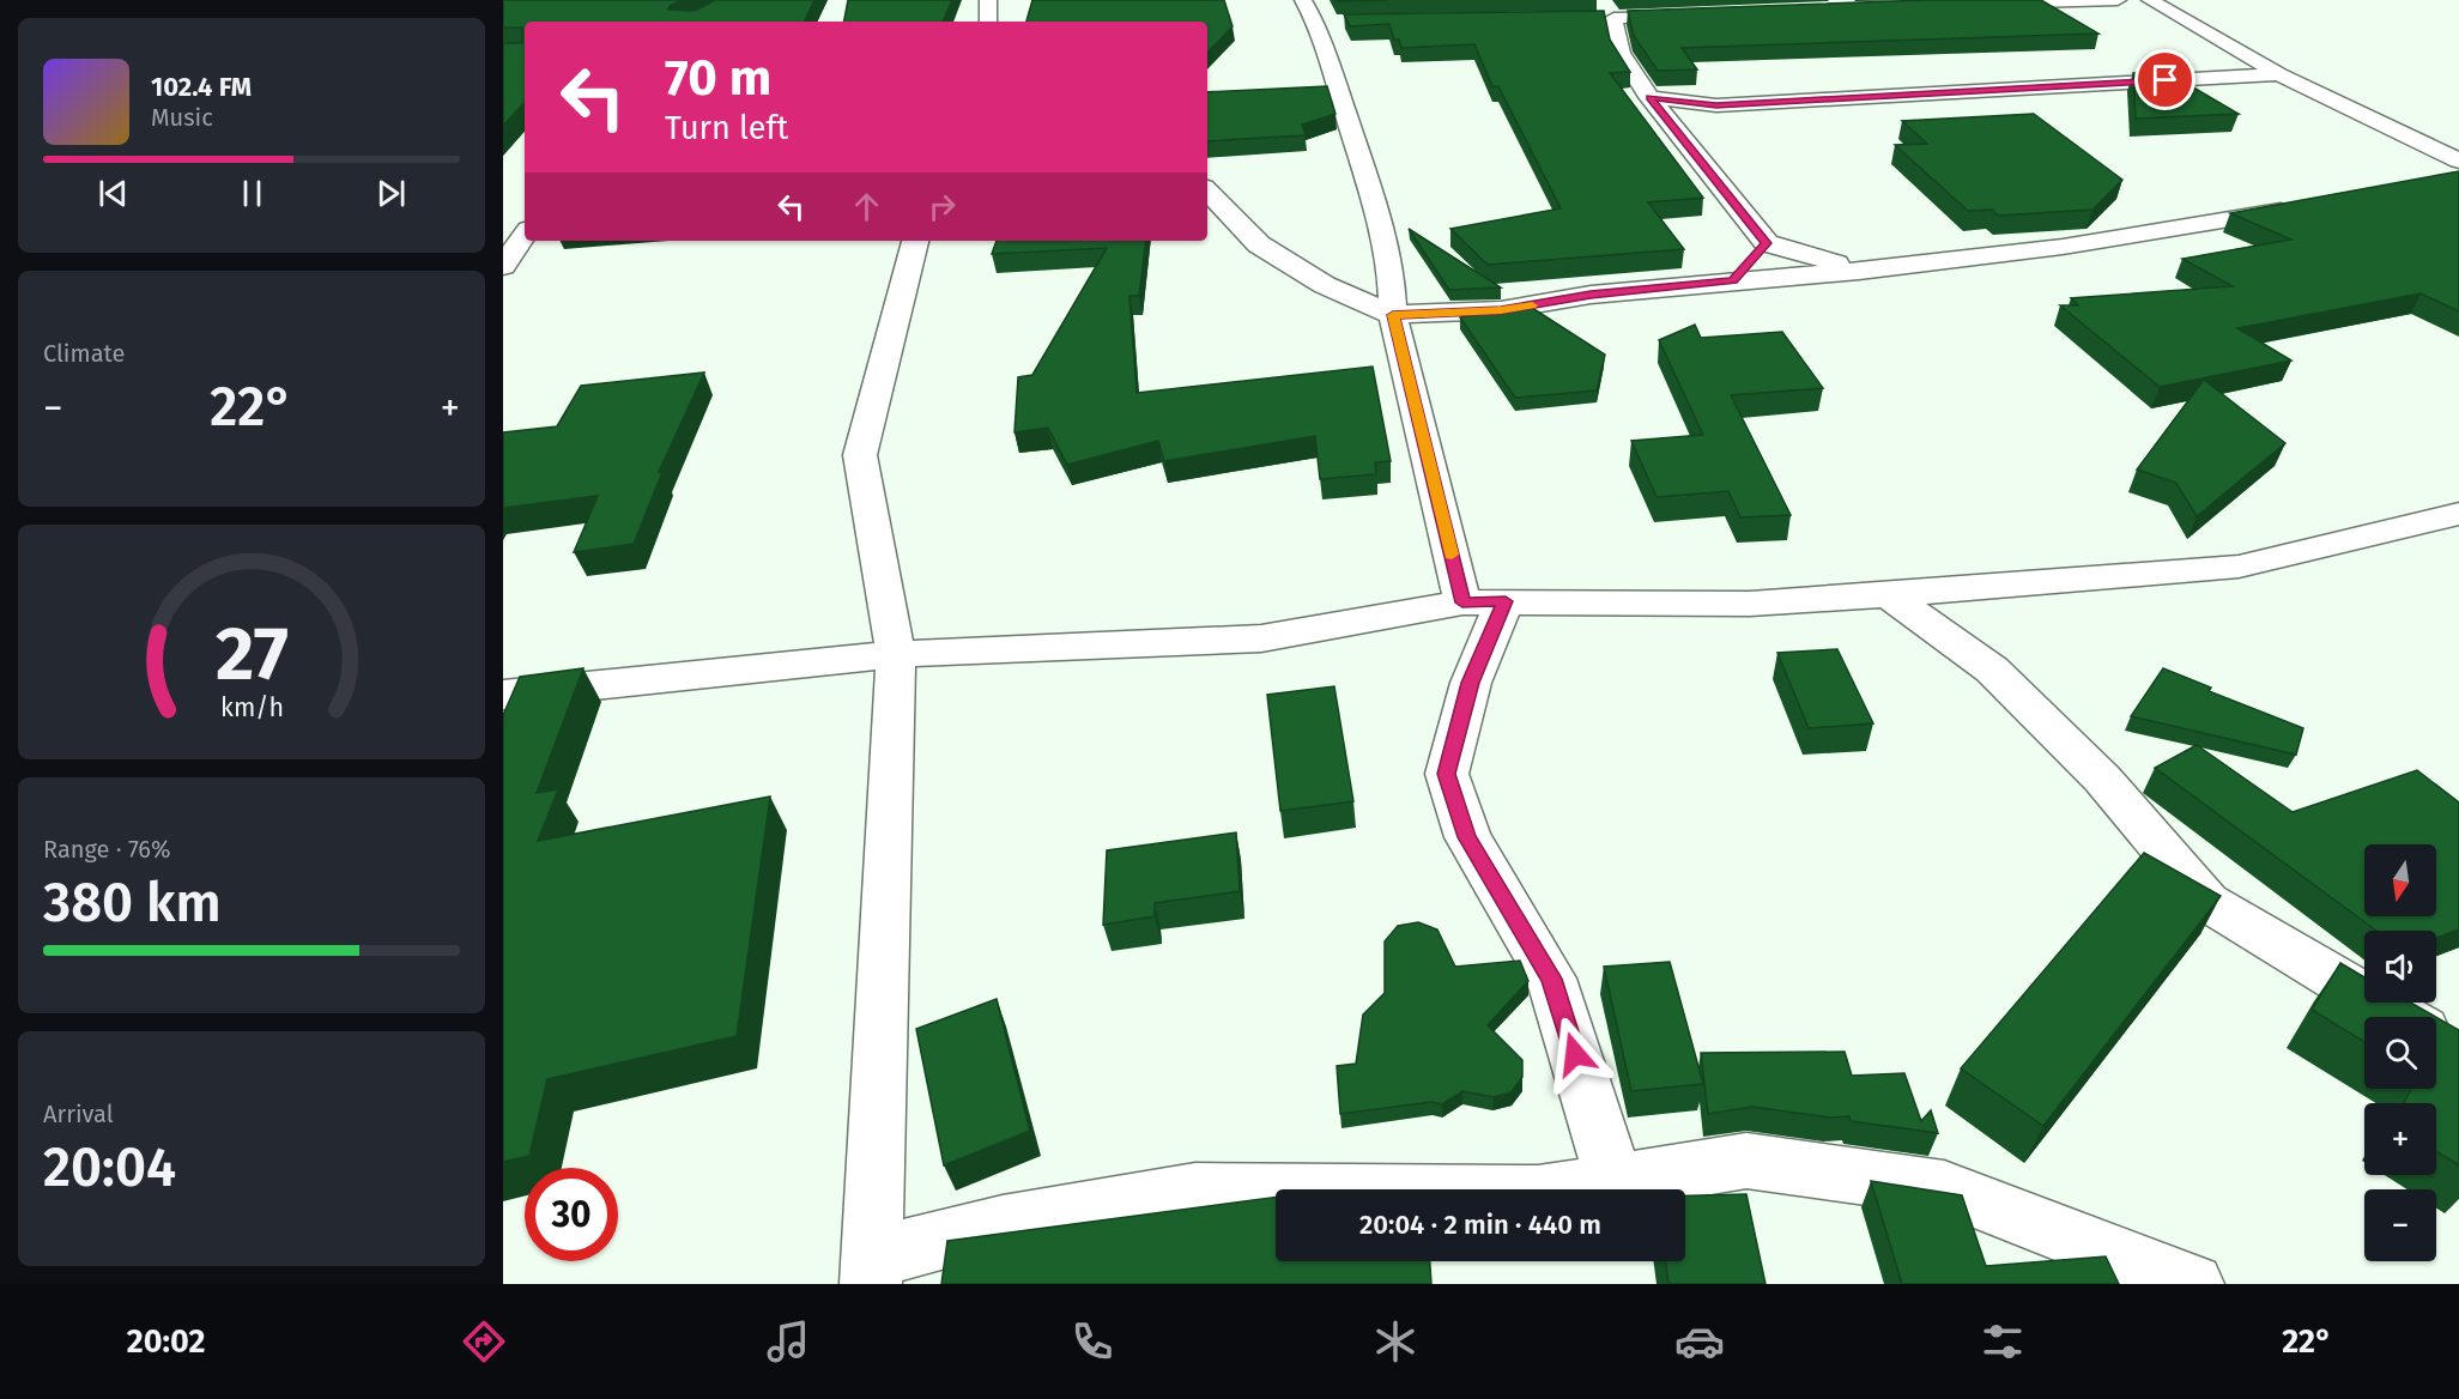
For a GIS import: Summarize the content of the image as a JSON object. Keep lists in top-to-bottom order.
{
  "north": "bottom",
  "page": {
    "turn": ["70 m", "Turn left"],
    "song": ["102.4 FM", "Music"],
    "tile": [
      "Climate",
      ["Range · 76%", "380 km"],
      ["Arrival", "20:04"]
    ],
    "heat": ["−", "22°", "+"],
    "map_buttons": ["+", "−"],
    "limit": "30",
    "trip": "20:04 · 2 min · 440 m",
    "tabs": ["20:02", "22°"],
    "gauge": ["27", "km/h"]
  }
}
